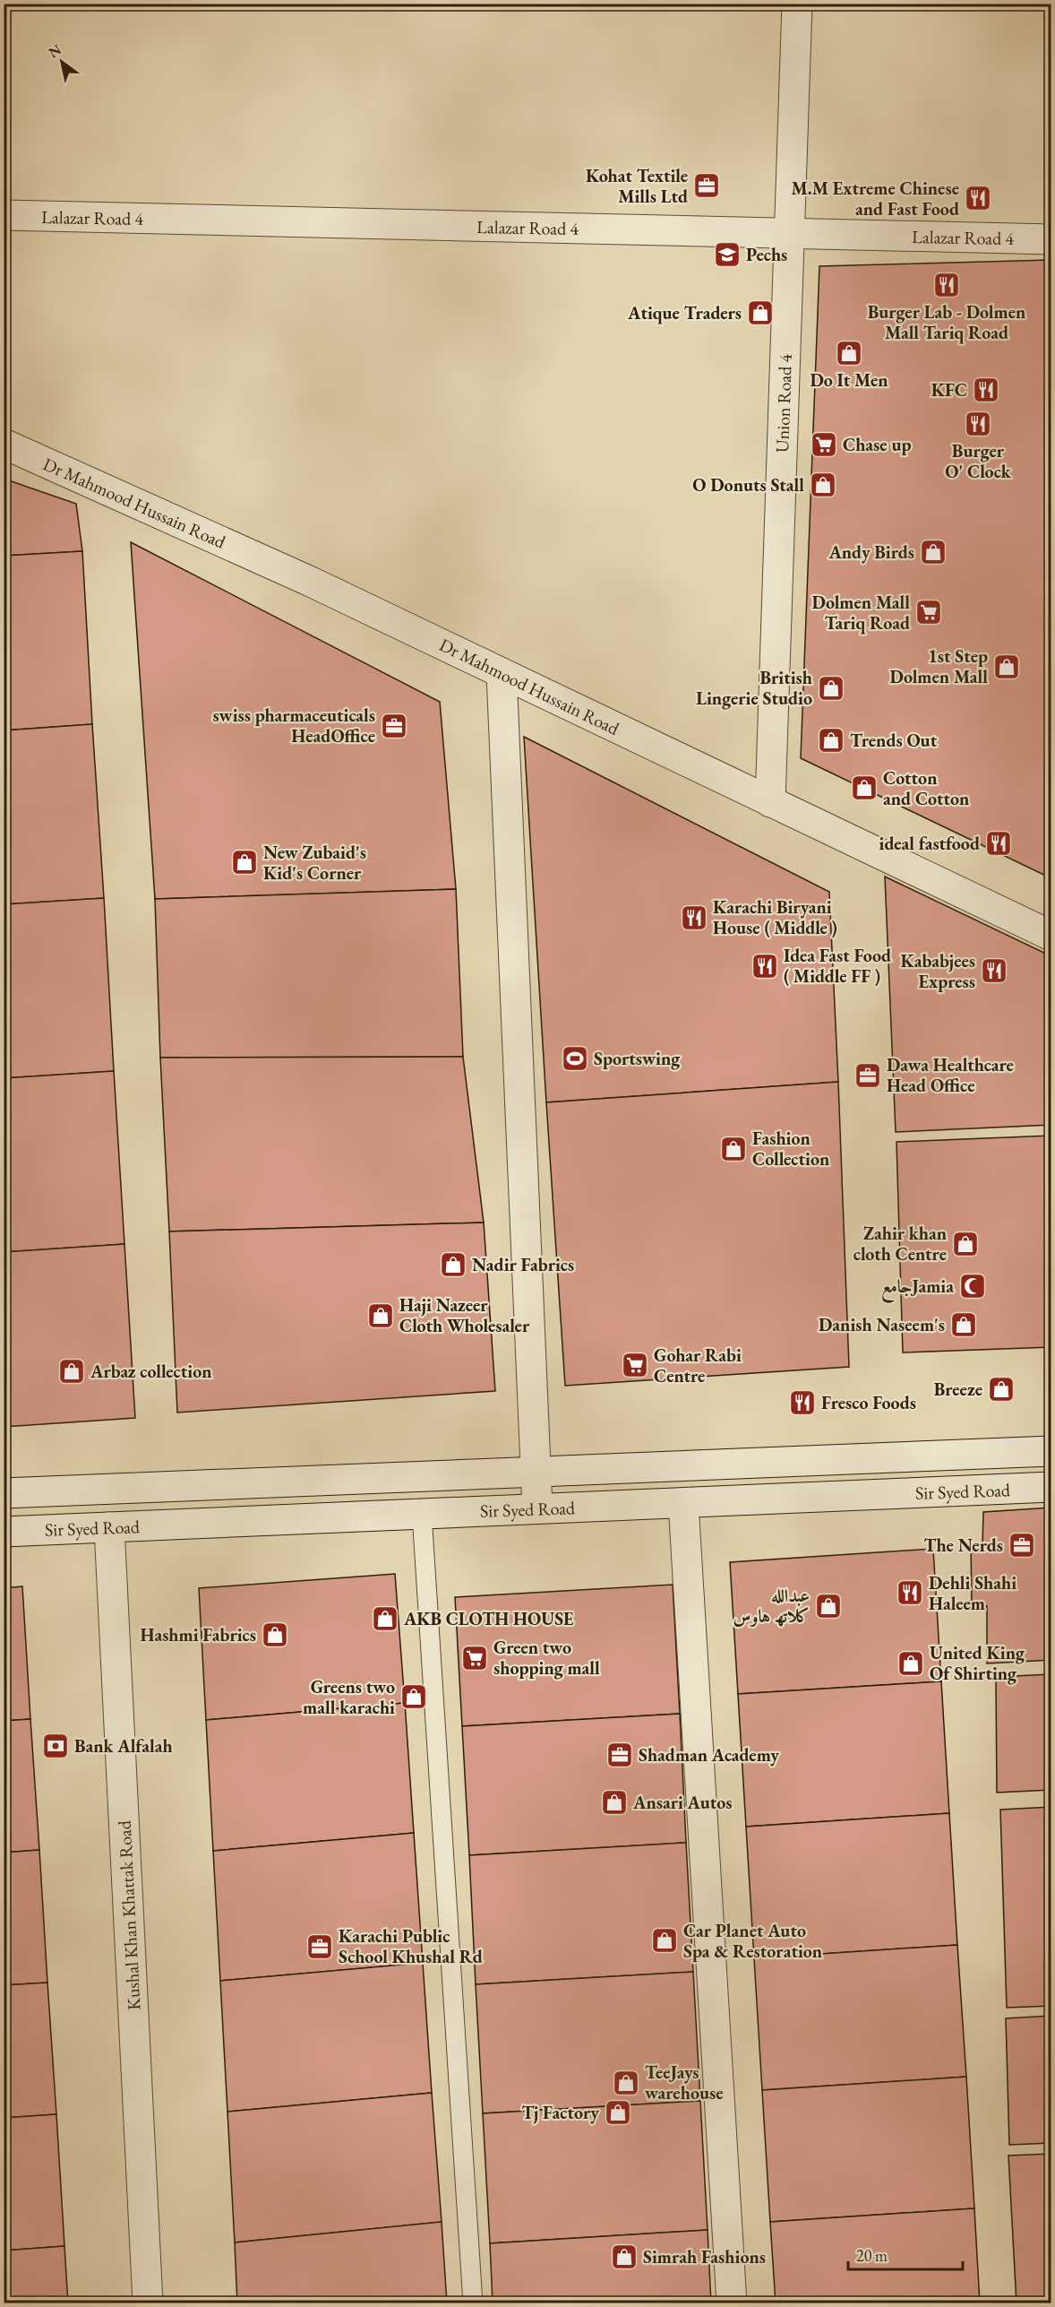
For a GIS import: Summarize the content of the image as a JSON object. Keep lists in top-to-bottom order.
{
  "streets": {
    "street": [
      "Lalazar Road 4",
      "Union Road 4",
      "Dr Mahmood Hussain Road",
      "Sir Syed Road",
      "Kushal Khan Khattak Road"
    ]
  },
  "crossings": [
    ["Lalazar Road 4", "Union Road 4"],
    ["Union Road 4", "Dr Mahmood Hussain Road"],
    ["Sir Syed Road", "Kushal Khan Khattak Road"]
  ],
  "places": {
    "office": [
      "Kohat Textile Mills Ltd",
      "swiss pharmaceuticals HeadOffice",
      "Dawa Healthcare Head Office",
      "The Nerds",
      "Shadman Academy",
      "Karachi Public School Khushal Rd"
    ],
    "restaurant": [
      "M.M Extreme Chinese and Fast Food",
      "Burger Lab - Dolmen Mall Tariq Road",
      "KFC",
      "Burger O' Clock",
      "ideal fastfood",
      "Karachi Biryani House ( Middle )",
      "Idea Fast Food ( Middle FF )",
      "Kababjees Express",
      "Fresco Foods",
      "Dehli Shahi Haleem"
    ],
    "school or university": ["Pechs"],
    "shop": [
      "Atique Traders",
      "Do It Men",
      "O Donuts Stall",
      "Andy Birds",
      "1st Step Dolmen Mall",
      "British Lingerie Studio",
      "Trends Out",
      "Cotton and Cotton",
      "New Zubaid's Kid's Corner",
      "Fashion Collection",
      "Zahir khan cloth Centre",
      "Nadir Fabrics",
      "Haji Nazeer Cloth Wholesaler",
      "Danish Naseem's",
      "Arbaz collection",
      "Breeze",
      "عبدالله کلاتھ ہاوس",
      "AKB CLOTH HOUSE",
      "Hashmi Fabrics",
      "United King Of Shirting",
      "Greens two mall karachi",
      "Ansari Autos",
      "Car Planet Auto Spa & Restoration",
      "TeeJays warehouse",
      "Tj Factory",
      "Simrah Fashions"
    ],
    "supermarket": [
      "Chase up",
      "Dolmen Mall Tariq Road",
      "Gohar Rabi Centre",
      "Green two shopping mall"
    ],
    "sports": ["Sportswing"],
    "mosque": ["جامعJamia"],
    "bank": ["Bank Alfalah"]
  },
  "scale_bar": "20 m",
  "north": "top left"
}
